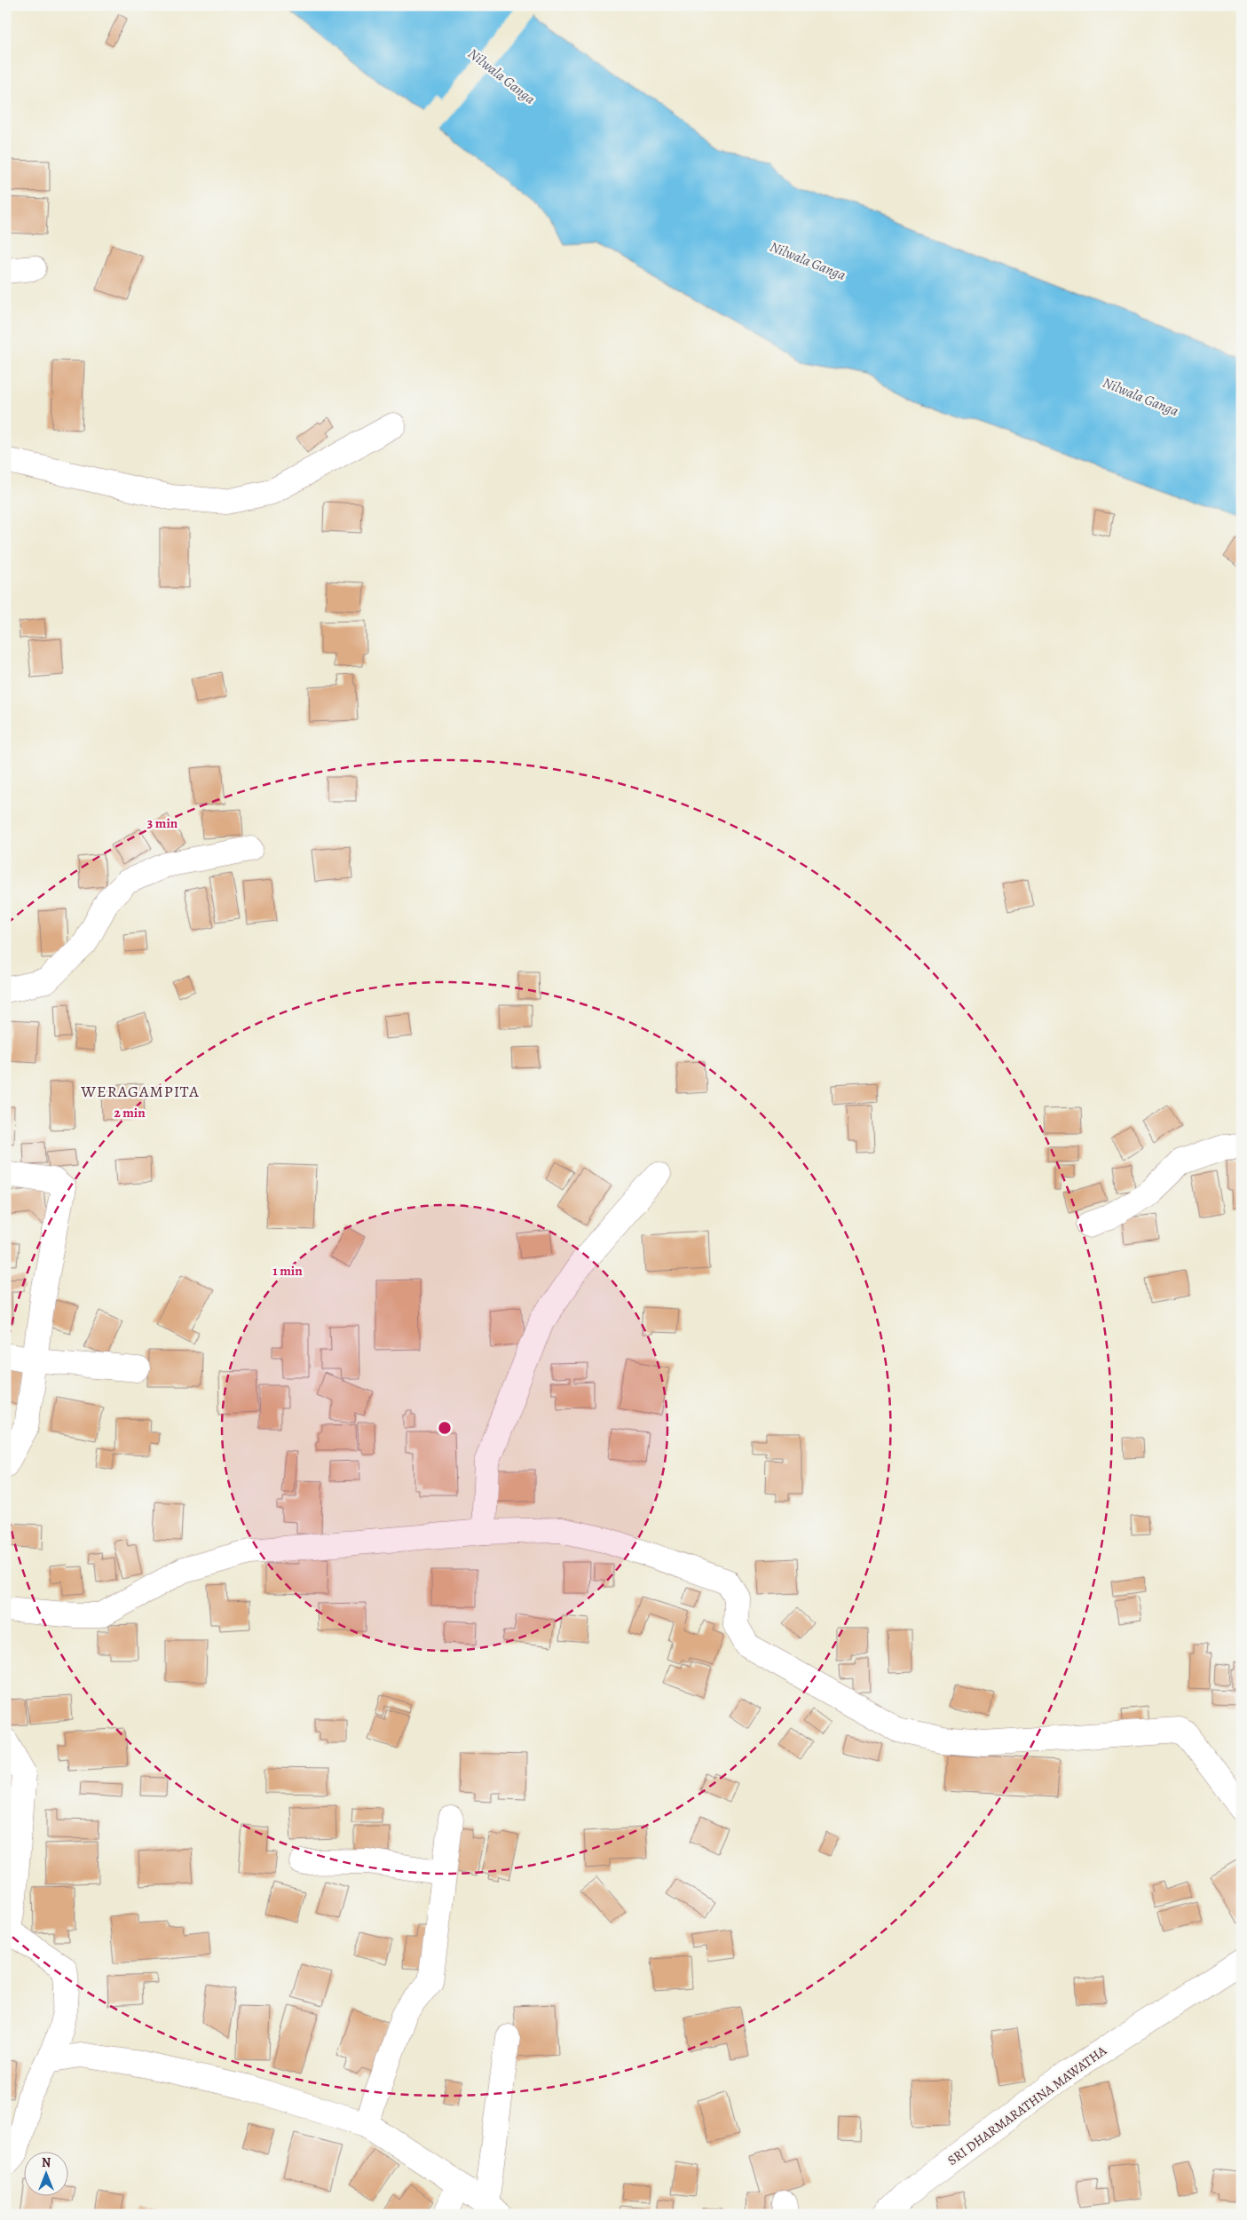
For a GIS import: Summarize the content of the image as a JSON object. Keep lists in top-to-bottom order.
{
  "streets": {
    "street": ["SRI DHARMARATHNA MAWATHA"]
  },
  "districts": ["WERAGAMPITA"],
  "water": ["Nilwala Ganga"],
  "north": "top",
  "rings": ["3 min", "2 min", "1 min"]
}
